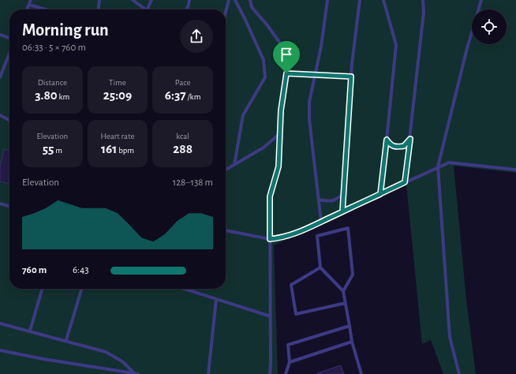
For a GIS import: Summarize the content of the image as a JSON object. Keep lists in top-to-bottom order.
{
  "page": {
    "heading": ["Morning run", "06:33 · 5 × 760 m"],
    "stats": [
      ["Distance", "3.80 km"],
      ["Time", "25:09"],
      ["Pace", "6:37 /km"],
      ["Elevation", "55 m"],
      ["Heart rate", "161 bpm"],
      ["kcal", "288"]
    ],
    "chart": ["Elevation", "128–138 m"],
    "list": [
      {
        "name": "760 m",
        "note": "6:43"
      }
    ]
  }
}
